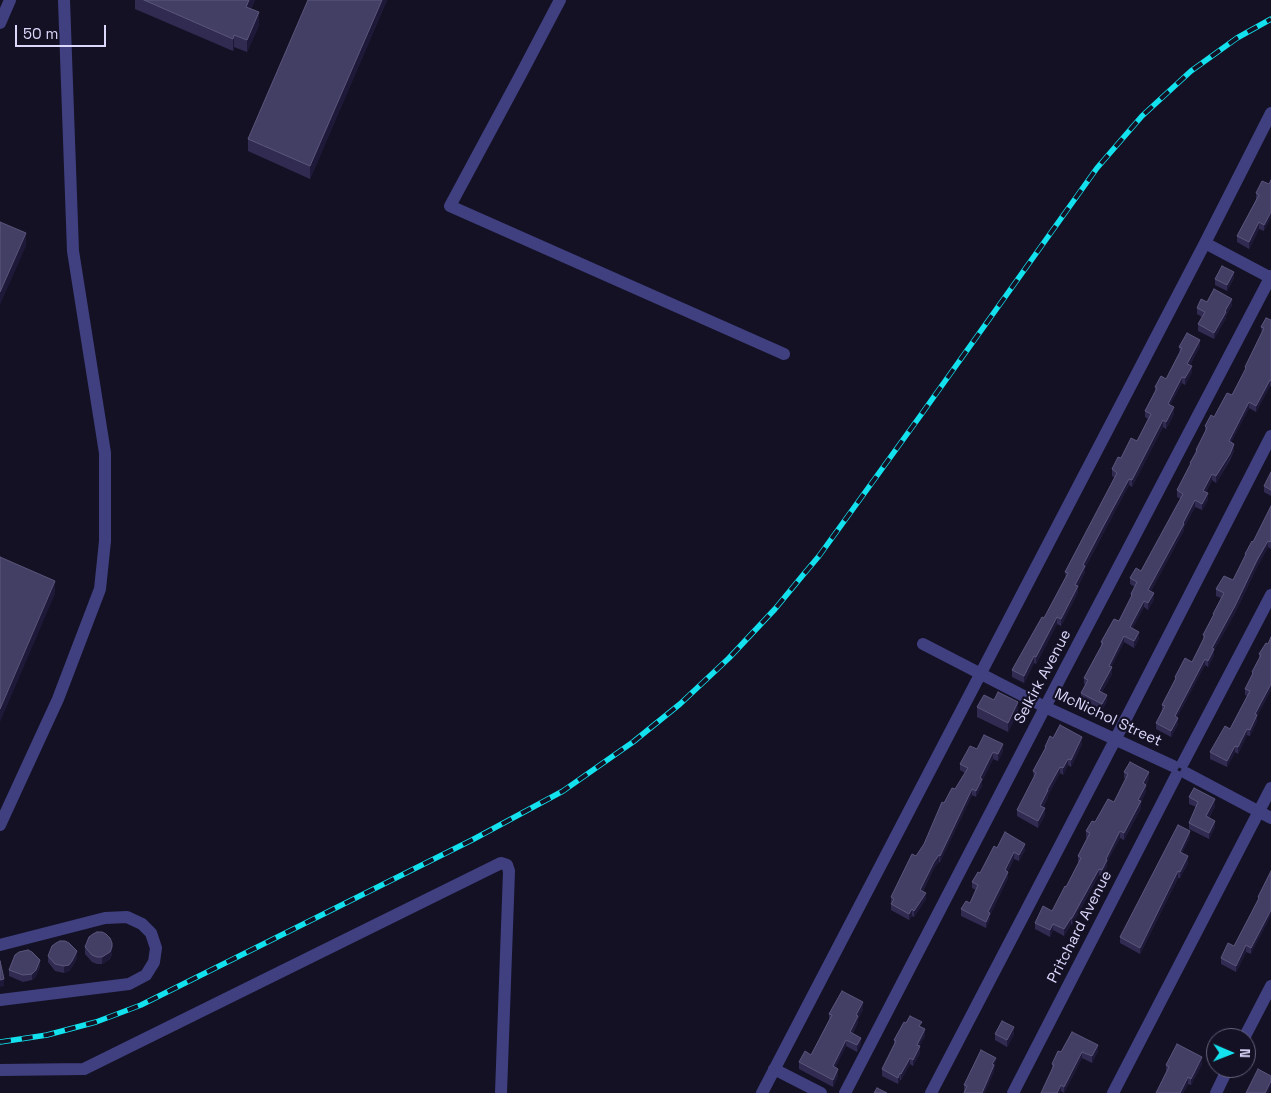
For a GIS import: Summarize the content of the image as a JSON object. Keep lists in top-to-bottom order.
{
  "streets": {
    "street": ["Selkirk Avenue", "McNichol Street", "Pritchard Avenue"]
  },
  "crossings": [
    ["Selkirk Avenue", "McNichol Street"],
    ["McNichol Street", "Pritchard Avenue"]
  ],
  "scale_bar": "50 m",
  "north": "right"
}
